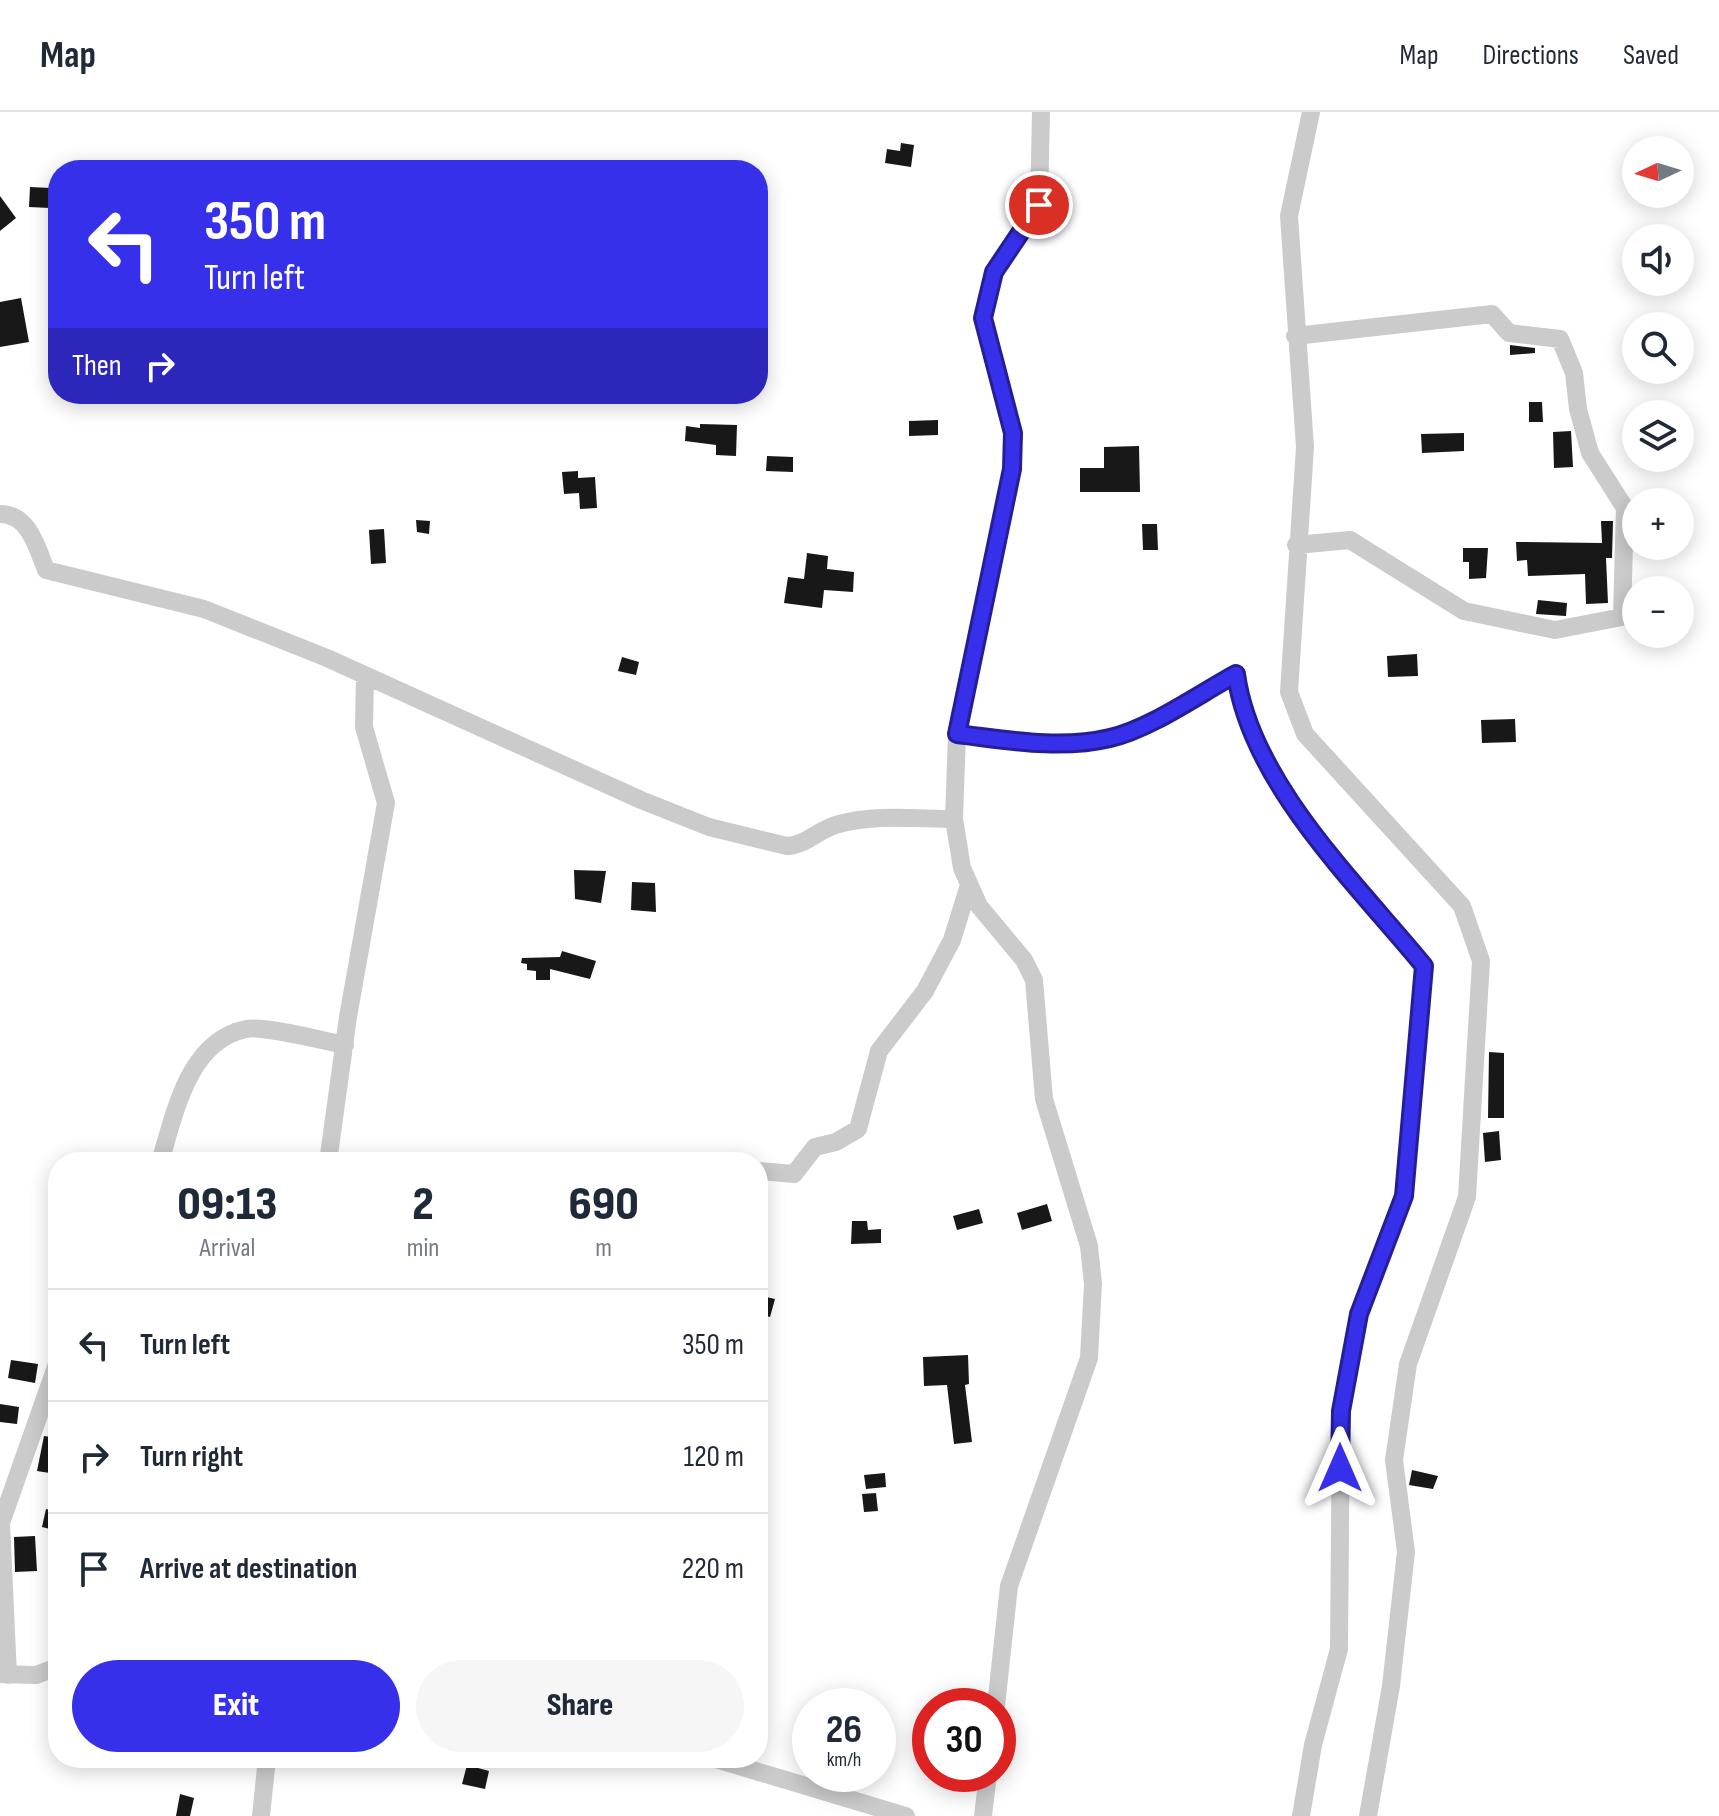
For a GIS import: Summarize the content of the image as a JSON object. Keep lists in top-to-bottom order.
{
  "north": "left",
  "page": {
    "header": "Map",
    "nav": ["Map", "Directions", "Saved"],
    "map_buttons": ["+", "−"],
    "turn": ["350 m", "Turn left"],
    "then": "Then",
    "eta": [
      "09:13",
      "Arrival",
      "2",
      "min",
      "690",
      "m"
    ],
    "list": [
      {
        "name": "Turn left",
        "value": "350 m"
      },
      {
        "name": "Turn right",
        "value": "120 m"
      },
      {
        "name": "Arrive at destination",
        "value": "220 m"
      }
    ],
    "buttons": ["Exit", "Share"],
    "speed": "26 km/h",
    "limit": "30"
  }
}
